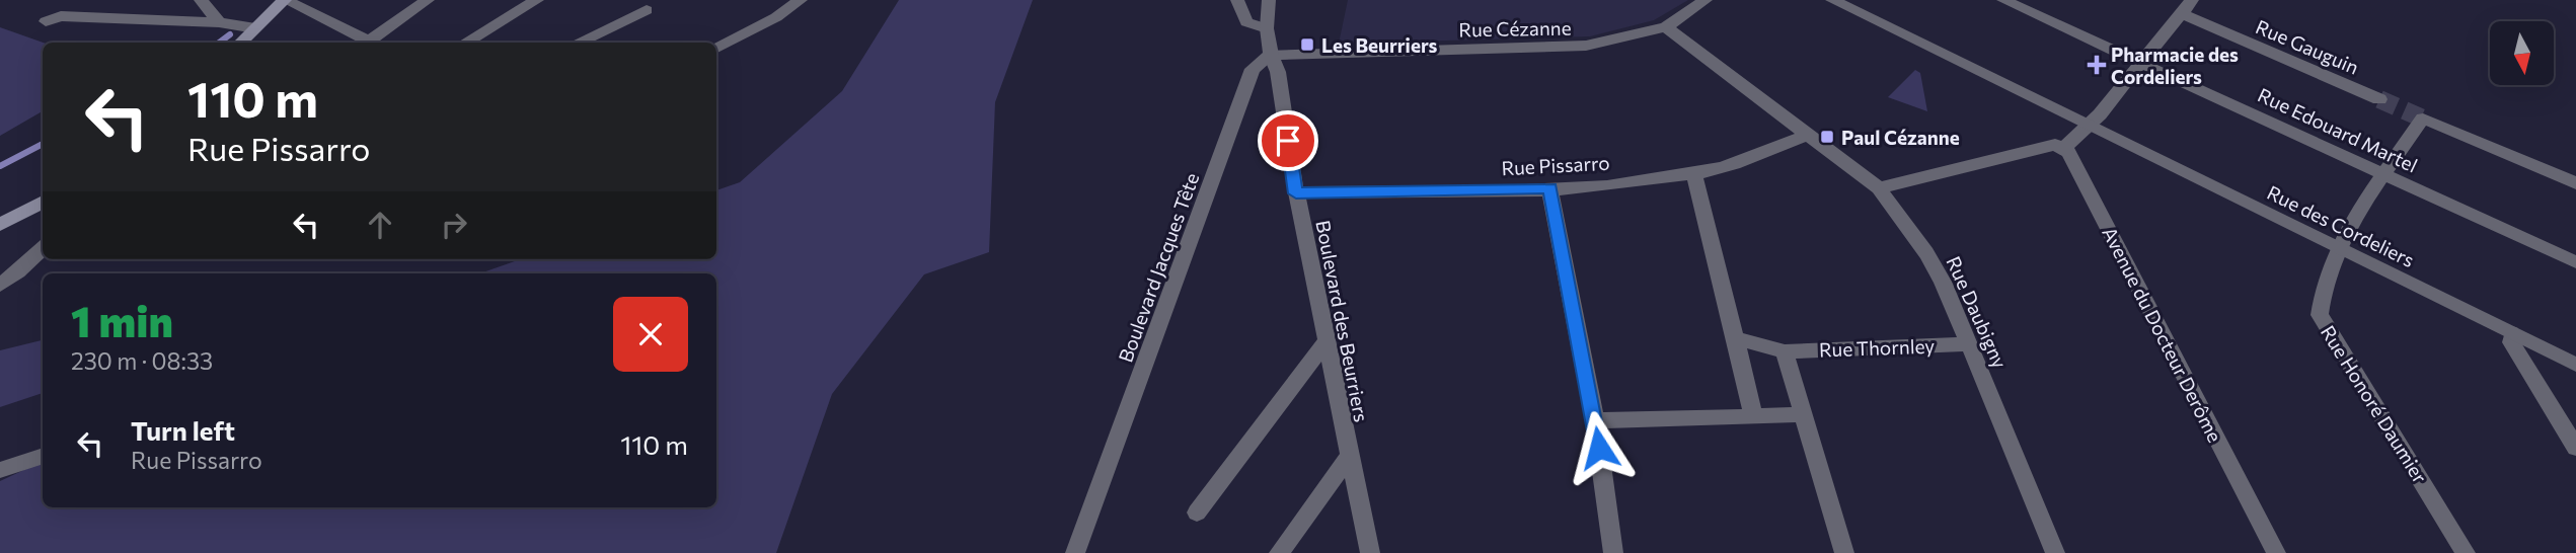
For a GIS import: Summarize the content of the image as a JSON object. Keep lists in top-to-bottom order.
{
  "streets": {
    "street": [
      "Rue Cézanne",
      "Rue Gauguin",
      "Rue Edouard Martel",
      "Rue Pissarro",
      "Rue des Cordeliers",
      "Boulevard Jacques Tête",
      "Rue Daubigny",
      "Boulevard des Beurriers",
      "Avenue du Docteur Derôme",
      "Rue Thornley",
      "Rue Honoré Daumier"
    ]
  },
  "crossings": [
    ["Rue Cézanne", "Boulevard Jacques Tête"],
    ["Rue Cézanne", "Rue Daubigny"],
    ["Rue Cézanne", "Boulevard des Beurriers"],
    ["Rue Edouard Martel", "Rue Honoré Daumier"],
    ["Rue Pissarro", "Rue Daubigny"],
    ["Rue Pissarro", "Boulevard des Beurriers"],
    ["Rue des Cordeliers", "Rue Honoré Daumier"],
    ["Boulevard Jacques Tête", "Boulevard des Beurriers"],
    ["Rue Daubigny", "Rue Thornley"]
  ],
  "places": {
    "transit": ["Les Beurriers", "Paul Cézanne"],
    "health": ["Pharmacie des Cordeliers"]
  },
  "north": "bottom",
  "page": {
    "turn": ["110 m", "Rue Pissarro"],
    "heading": ["1 min", "230 m · 08:33"],
    "list": [
      {
        "name": "Turn left",
        "note": "Rue Pissarro",
        "value": "110 m"
      }
    ]
  }
}
